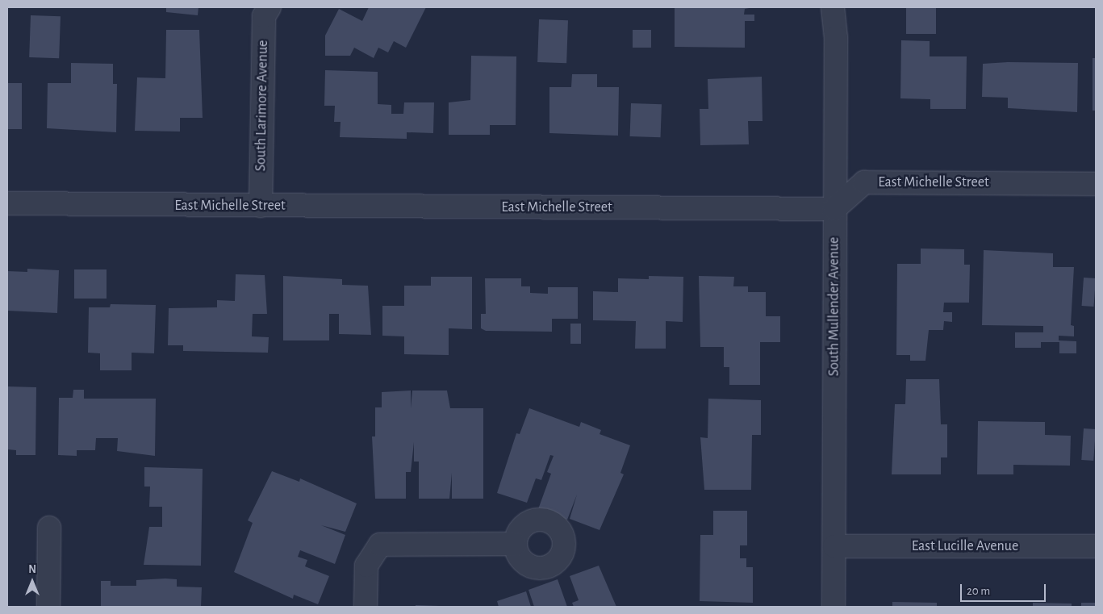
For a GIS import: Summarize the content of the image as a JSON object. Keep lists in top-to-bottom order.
{
  "streets": {
    "street": [
      "South Larimore Avenue",
      "East Michelle Street",
      "South Mullender Avenue",
      "East Lucille Avenue"
    ]
  },
  "crossings": [
    ["South Larimore Avenue", "East Michelle Street"],
    ["East Michelle Street", "South Mullender Avenue"],
    ["South Mullender Avenue", "East Lucille Avenue"]
  ],
  "scale_bar": "20 m",
  "north": "top"
}
